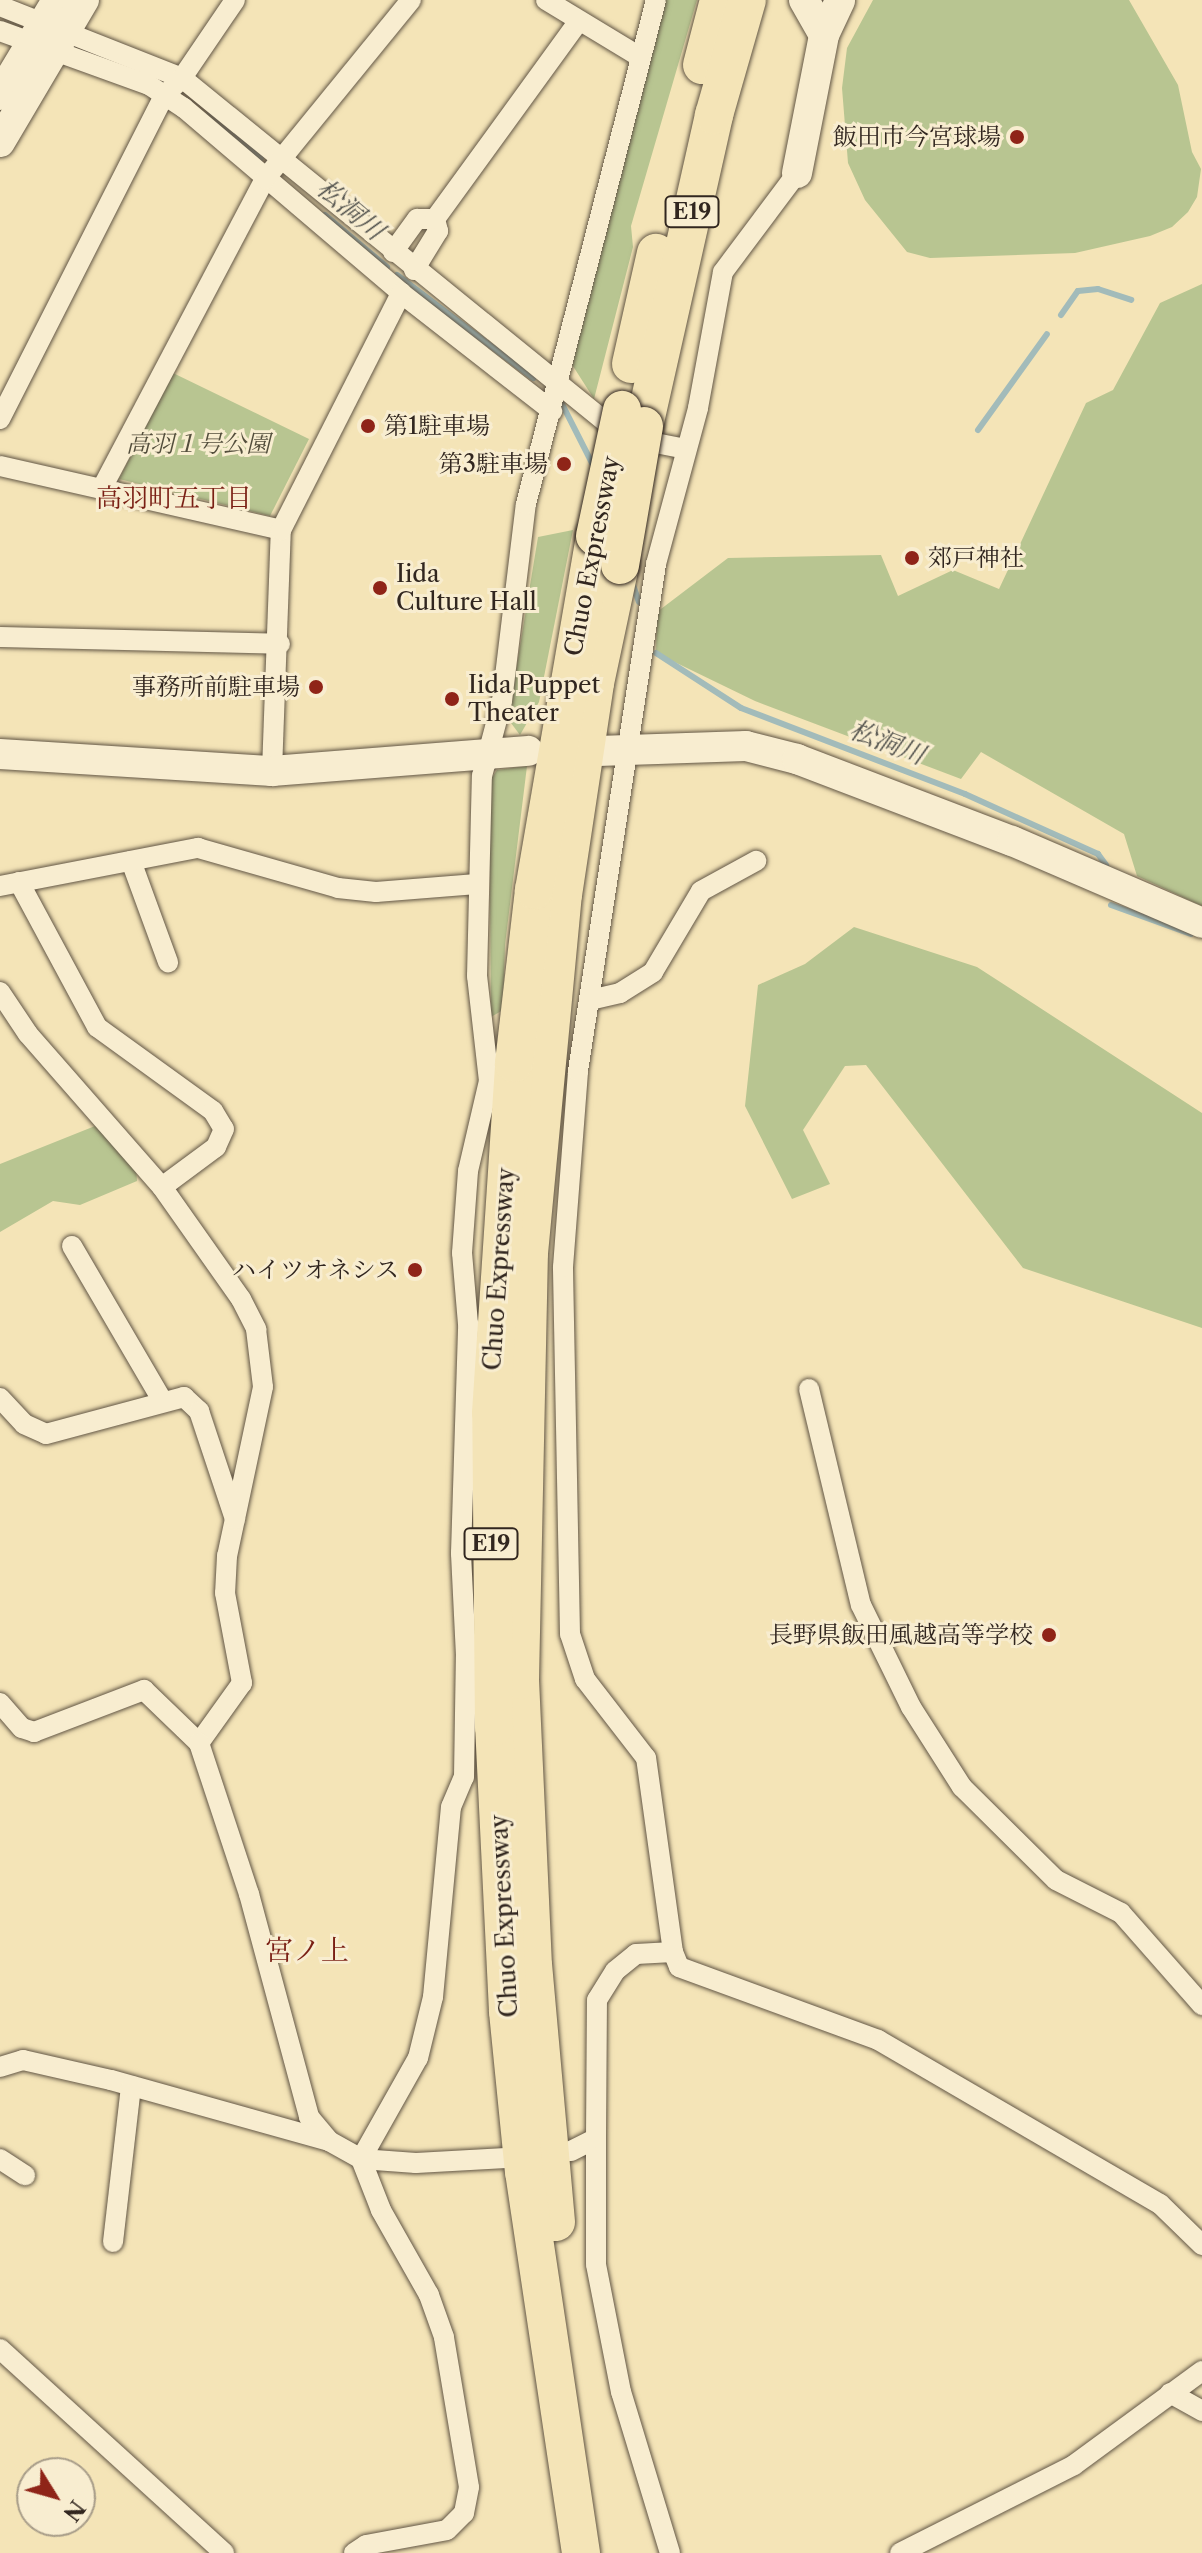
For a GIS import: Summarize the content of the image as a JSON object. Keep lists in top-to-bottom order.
{
  "streets": {
    "highway": ["E19", "Chuo Expressway"]
  },
  "districts": ["高羽町五丁目", "宮ノ上"],
  "water": ["松洞川"],
  "parks": ["高羽１号公園"],
  "places": [
    "飯田市今宮球場",
    "第1駐車場",
    "第3駐車場",
    "郊戸神社",
    "Iida Culture Hall",
    "事務所前駐車場",
    "Iida Puppet Theater",
    "ハイツオネシス",
    "長野県飯田風越高等学校"
  ],
  "north": "bottom right"
}
